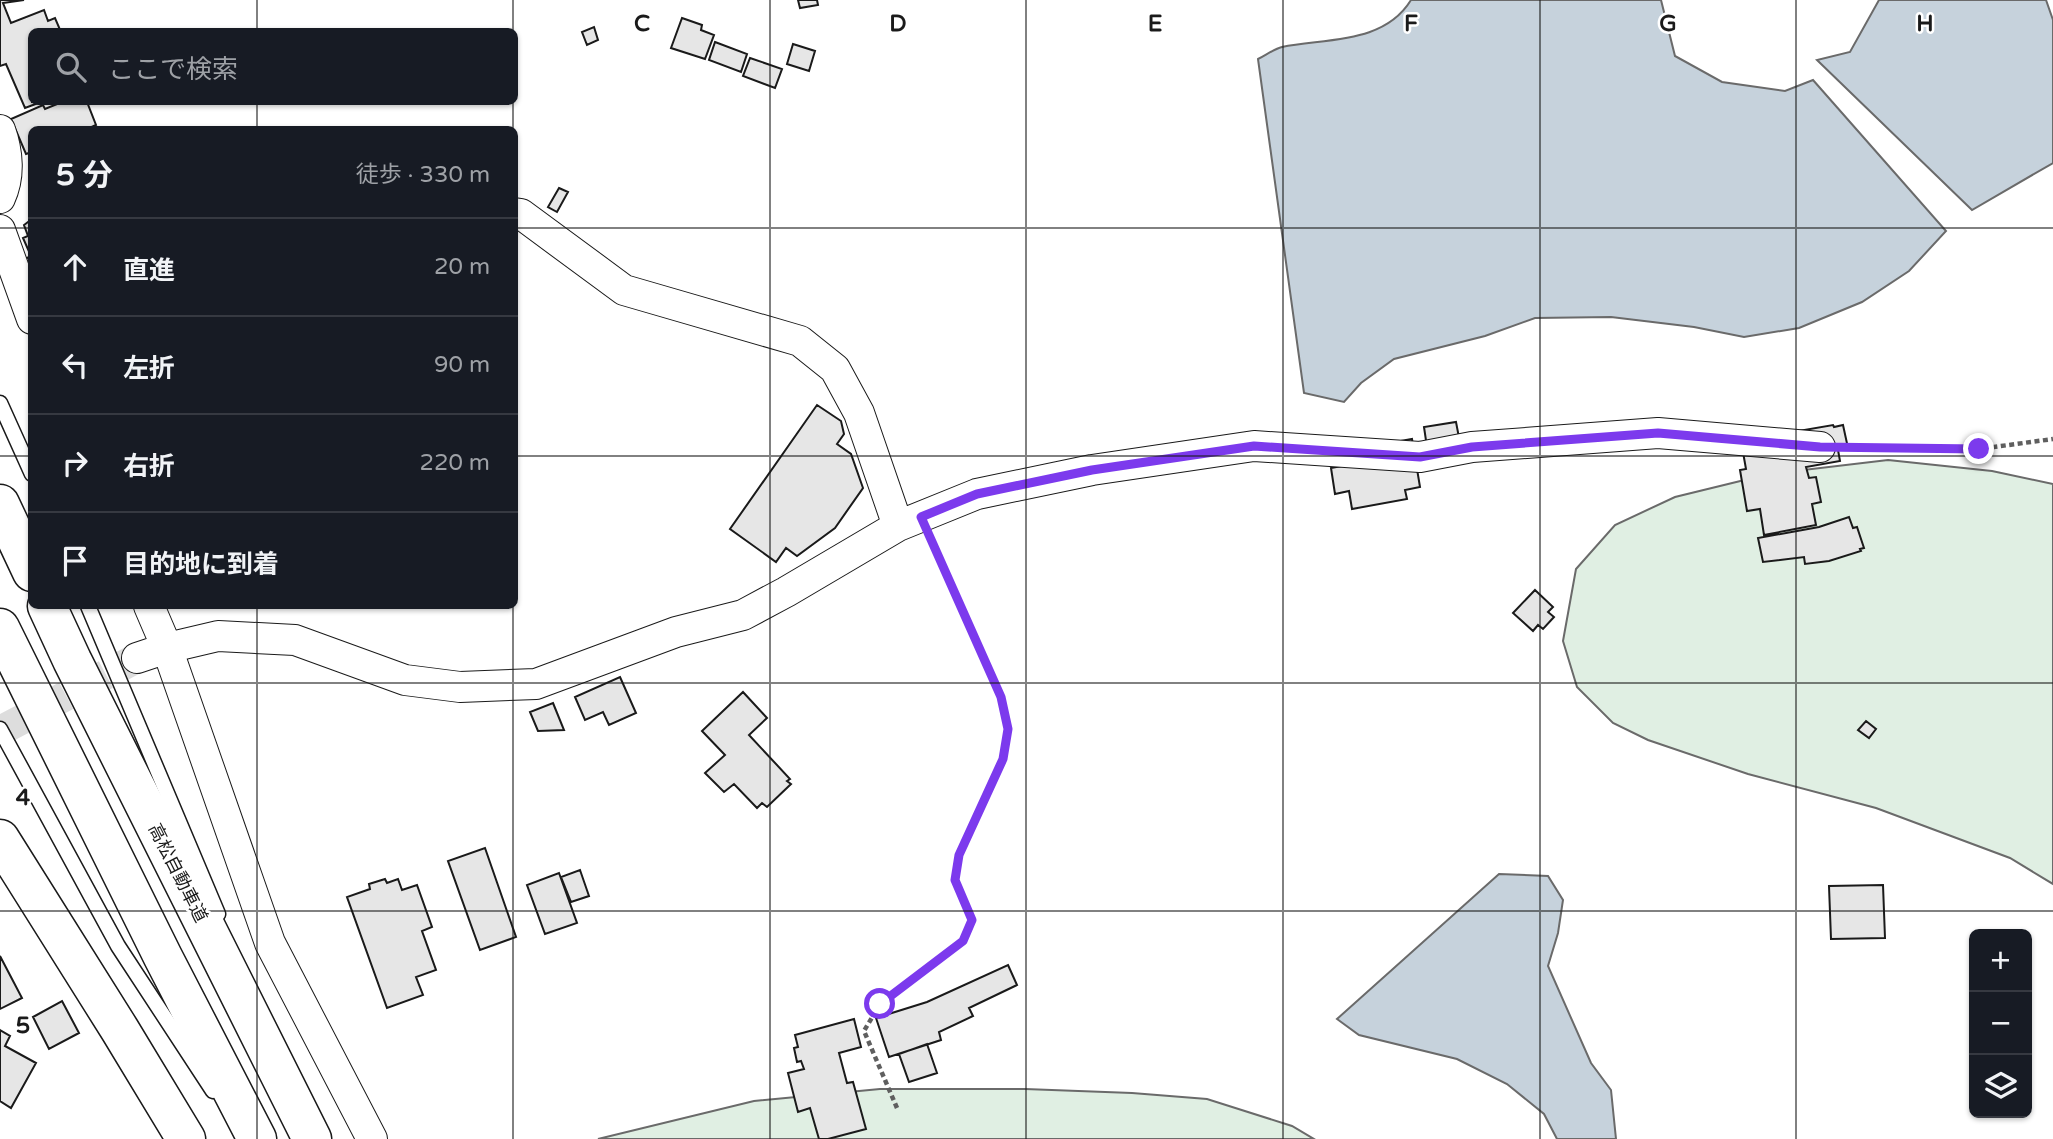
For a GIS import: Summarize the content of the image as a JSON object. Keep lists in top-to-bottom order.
{
  "streets": {
    "main road": ["高松自動車道"]
  },
  "page": {
    "search": "ここで検索",
    "heading": ["5 分", "徒歩 · 330 m"],
    "list": [
      ["直進", "20 m"],
      ["左折", "90 m"],
      ["右折", "220 m"],
      "目的地に到着"
    ],
    "map_buttons": ["+", "−"]
  },
  "grid": {
    "columns": [
      "C",
      "D",
      "E",
      "F",
      "G",
      "H"
    ],
    "rows": ["4", "5"]
  }
}
